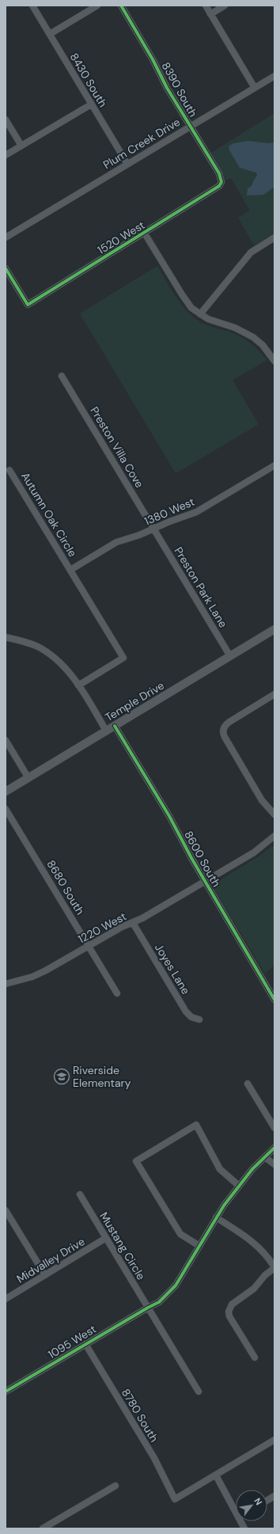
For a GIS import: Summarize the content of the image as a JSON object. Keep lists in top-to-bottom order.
{
  "streets": {
    "street": [
      "8430 South",
      "8390 South",
      "Plum Creek Drive",
      "1520 West",
      "Preston Villa Cove",
      "1380 West",
      "Autumn Oak Circle",
      "Preston Park Lane",
      "Temple Drive",
      "8600 South",
      "8680 South",
      "1220 West",
      "Joyes Lane",
      "Mustang Circle",
      "Midvalley Drive",
      "1095 West",
      "8780 South"
    ]
  },
  "crossings": [
    ["8430 South", "Plum Creek Drive"],
    ["8390 South", "Plum Creek Drive"],
    ["8390 South", "1520 West"],
    ["Preston Villa Cove", "1380 West"],
    ["Preston Villa Cove", "Preston Park Lane"],
    ["1380 West", "Autumn Oak Circle"],
    ["1380 West", "Preston Park Lane"],
    ["Preston Park Lane", "Temple Drive"],
    ["Temple Drive", "8600 South"],
    ["8600 South", "1220 West"],
    ["8680 South", "1220 West"],
    ["1220 West", "Joyes Lane"],
    ["Mustang Circle", "Midvalley Drive"],
    ["Mustang Circle", "1095 West"],
    ["1095 West", "8780 South"]
  ],
  "places": {
    "school or university": ["Riverside Elementary"]
  },
  "north": "top right"
}
